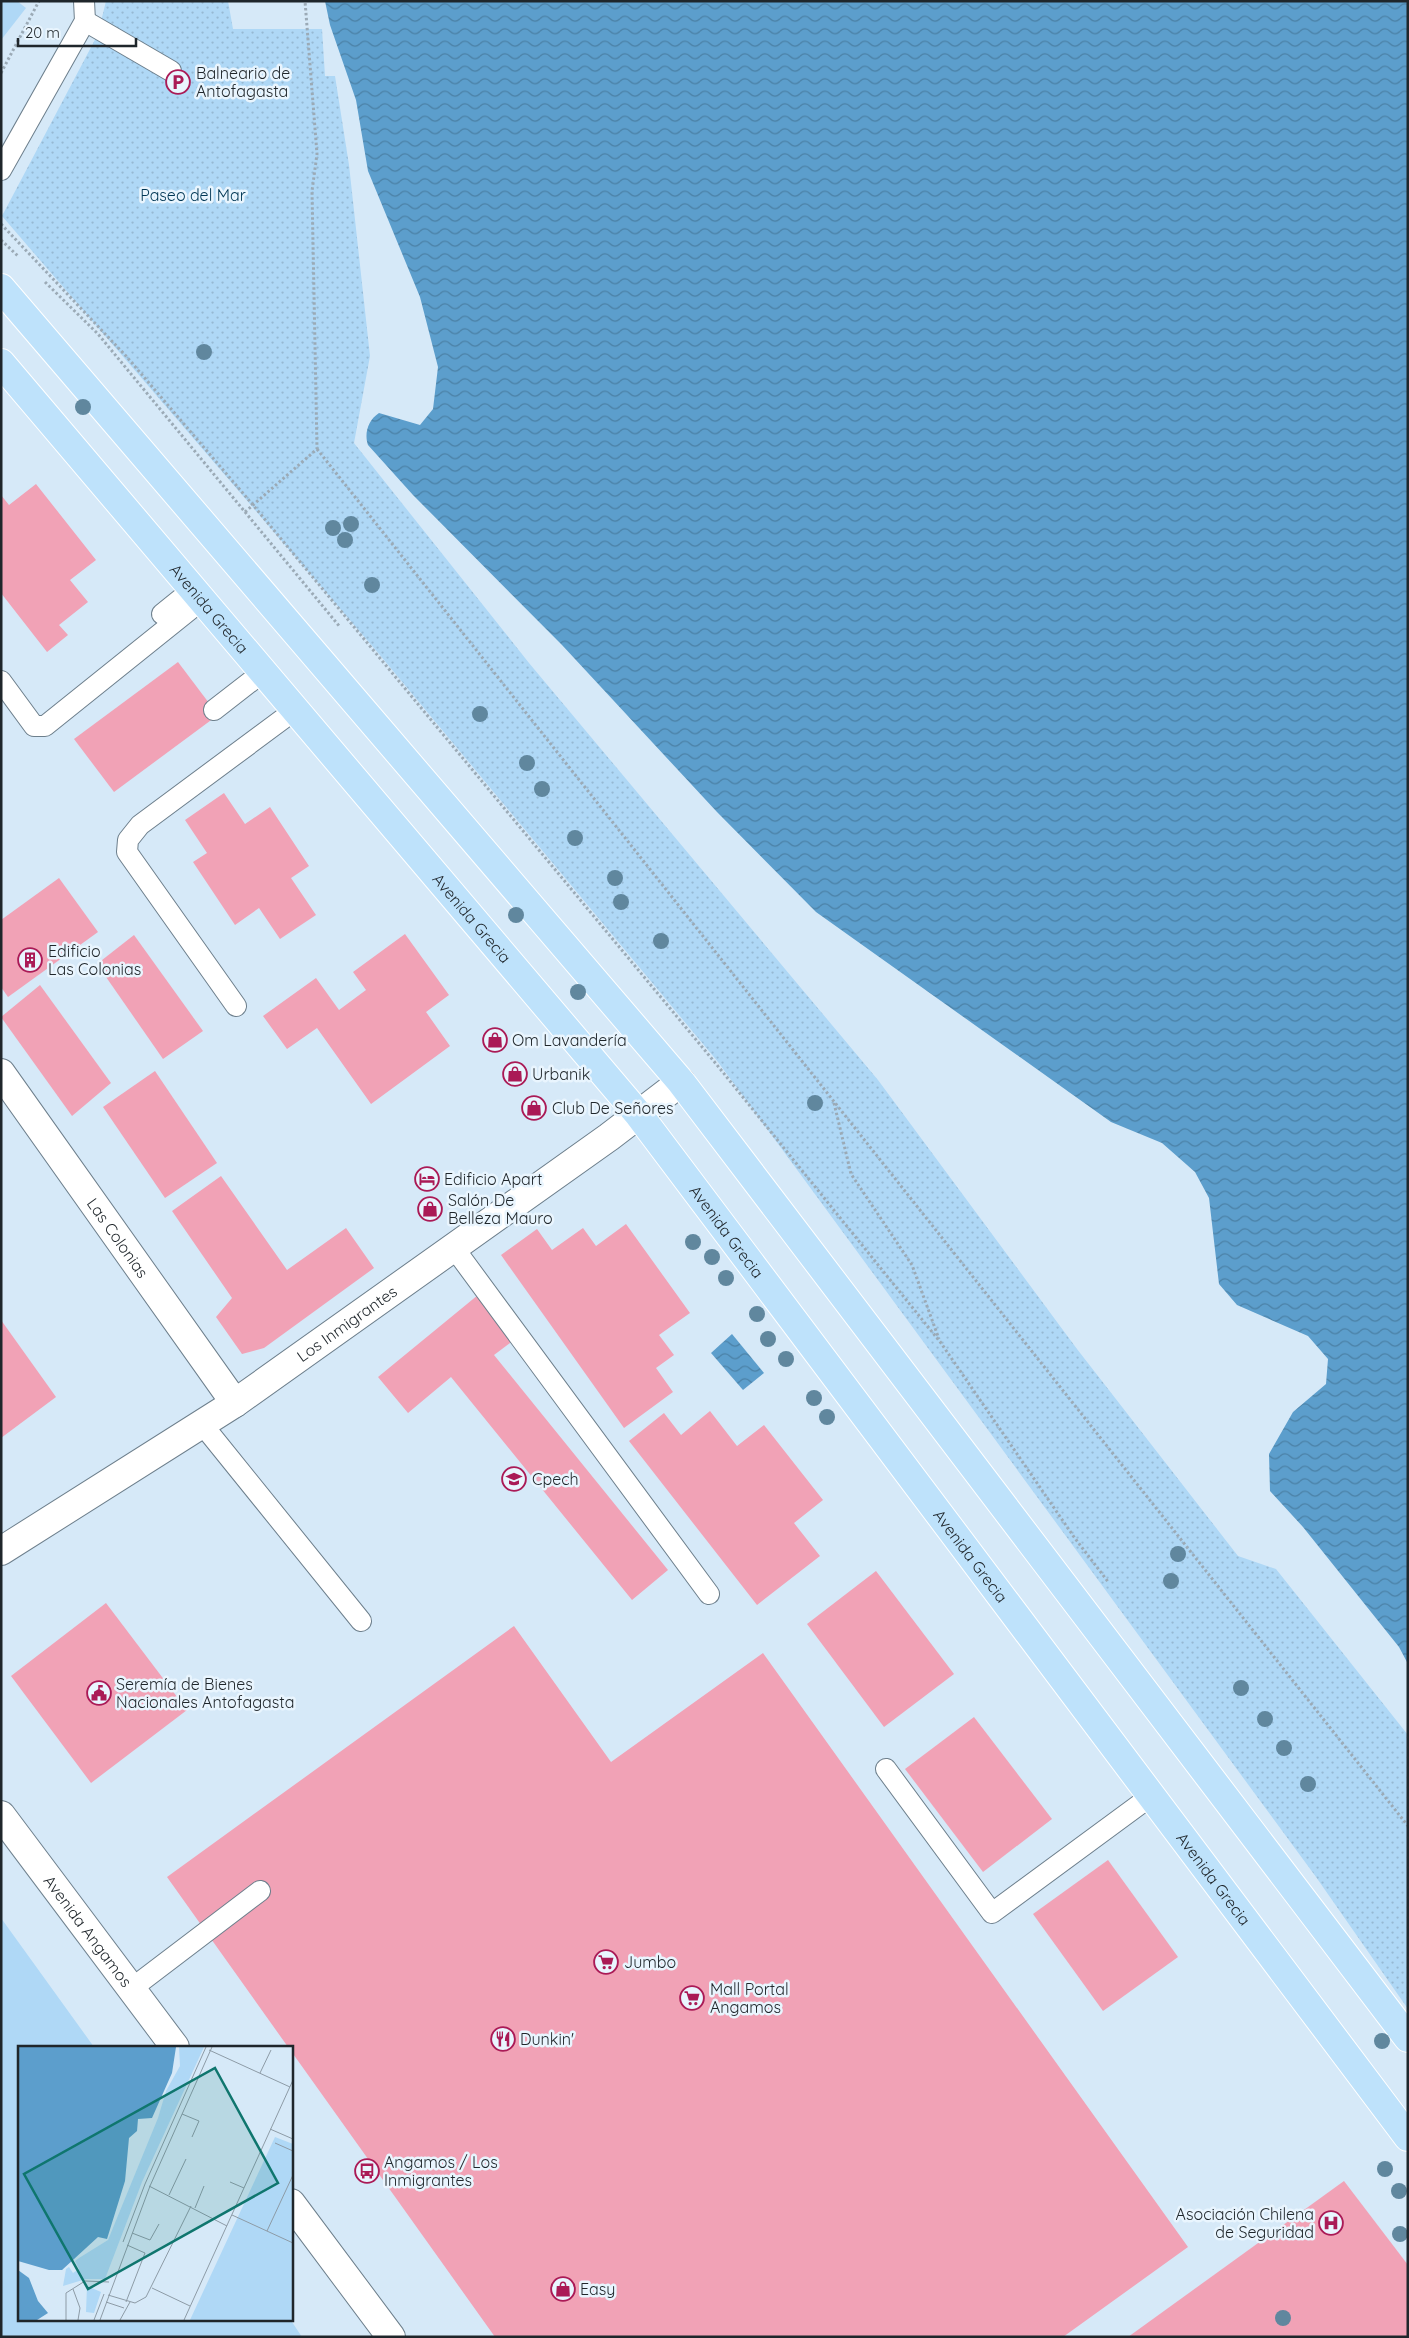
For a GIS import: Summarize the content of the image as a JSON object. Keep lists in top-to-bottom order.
{
  "streets": {
    "highway": ["Avenida Grecia"],
    "street": ["Las Colonias", "Los Inmigrantes", "Avenida Angamos"]
  },
  "crossings": [
    ["Avenida Grecia", "Los Inmigrantes"],
    ["Las Colonias", "Los Inmigrantes"]
  ],
  "parks": ["Paseo del Mar"],
  "places": {
    "parking": ["Balneario de Antofagasta"],
    "building": ["Edificio Las Colonias"],
    "shop": [
      "Om Lavandería",
      "Urbanik",
      "Club De Señores",
      "Salón De Belleza Mauro",
      "Easy"
    ],
    "hotel": ["Edificio Apart"],
    "school or university": ["Cpech"],
    "public building": ["Seremía de Bienes Nacionales Antofagasta"],
    "supermarket": ["Jumbo", "Mall Portal Angamos"],
    "restaurant": ["Dunkin'"],
    "bus stop": ["Angamos / Los Inmigrantes"],
    "hospital": ["Asociación Chilena de Seguridad"]
  },
  "scale_bar": "20 m"
}
